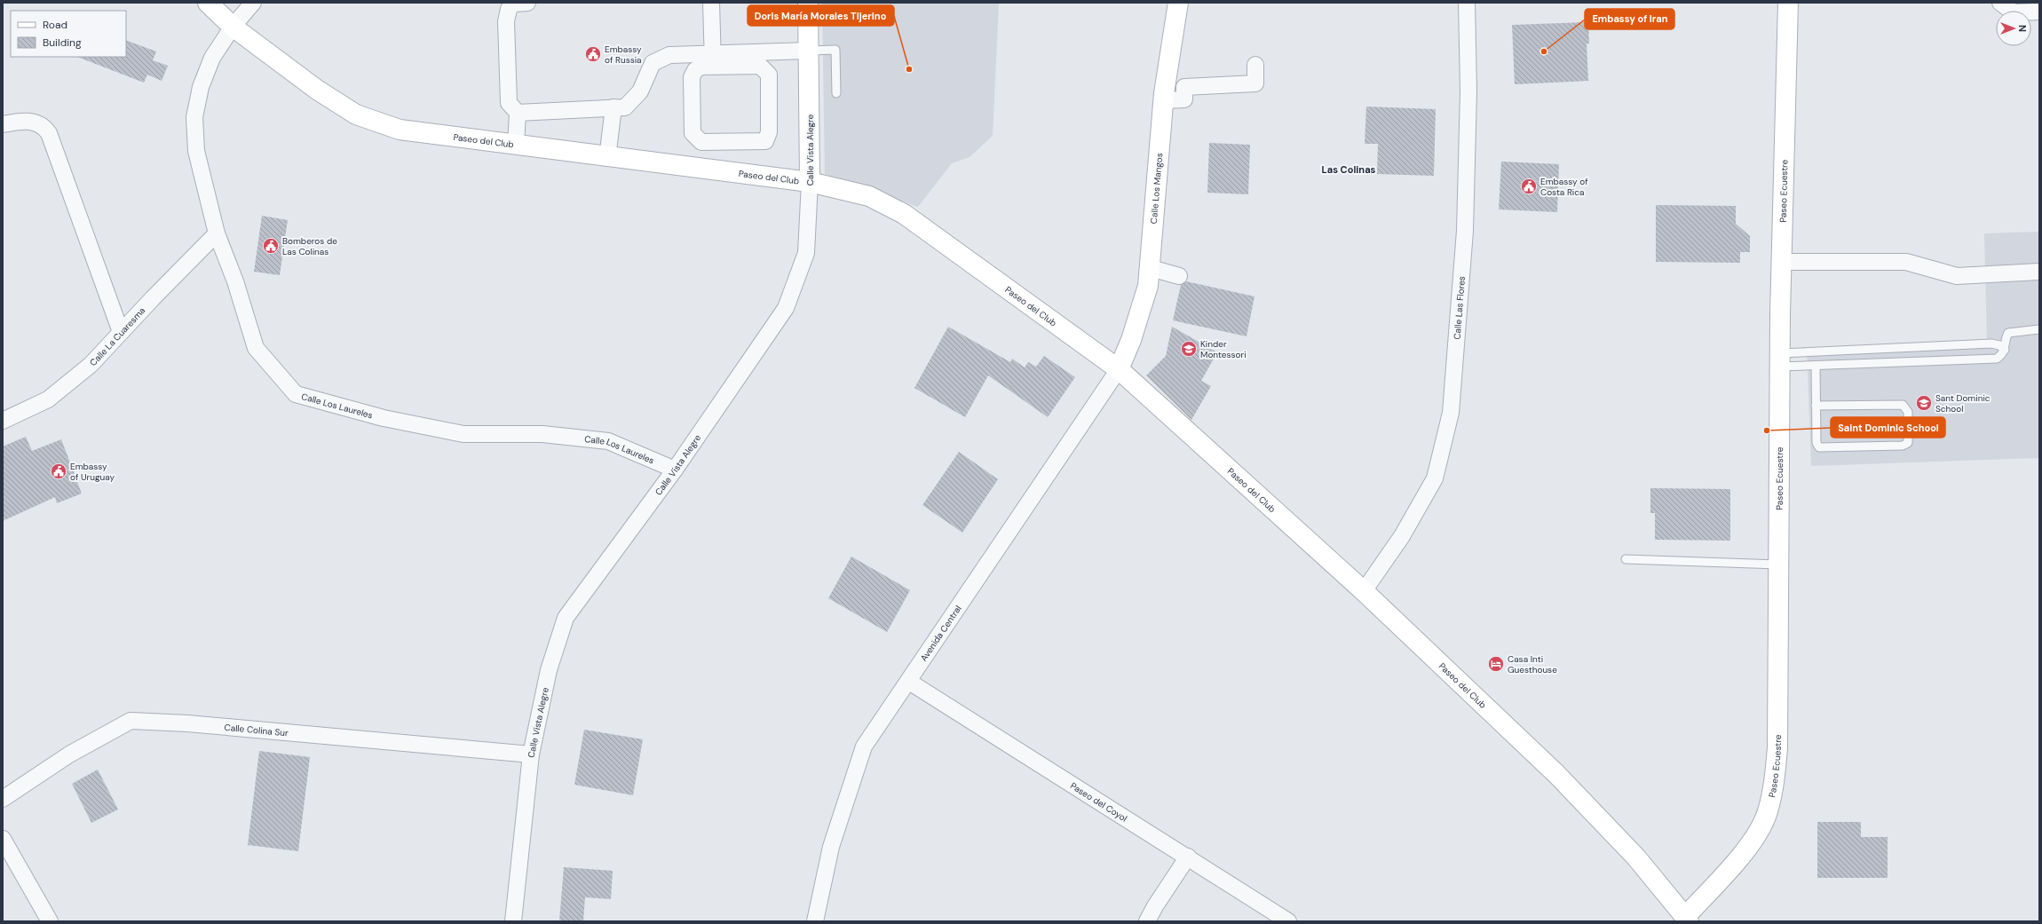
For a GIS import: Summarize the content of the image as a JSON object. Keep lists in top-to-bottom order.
{
  "streets": {
    "street": [
      "Paseo del Club",
      "Calle Vista Alegre",
      "Calle Los Mangos",
      "Paseo Ecuestre",
      "Calle Las Flores",
      "Calle La Cuaresma",
      "Calle Los Laureles",
      "Avenida Central",
      "Calle Colina Sur",
      "Paseo del Coyol"
    ]
  },
  "crossings": [
    ["Paseo del Club", "Calle Vista Alegre"],
    ["Paseo del Club", "Calle Los Mangos"],
    ["Paseo del Club", "Paseo Ecuestre"],
    ["Paseo del Club", "Calle Las Flores"],
    ["Paseo del Club", "Calle Los Laureles"],
    ["Paseo del Club", "Avenida Central"],
    ["Calle Vista Alegre", "Calle Los Laureles"],
    ["Calle Vista Alegre", "Calle Colina Sur"],
    ["Calle Los Mangos", "Avenida Central"],
    ["Calle La Cuaresma", "Calle Los Laureles"],
    ["Avenida Central", "Paseo del Coyol"]
  ],
  "districts": ["Las Colinas"],
  "places": {
    "other": ["Embassy of Iran", "Doris María Morales Tijerino", "Saint Dominic School"],
    "public building": [
      "Embassy of Russia",
      "Embassy of Costa Rica",
      "Bomberos de Las Colinas",
      "Embassy of Uruguay"
    ],
    "school or university": ["Kinder Montessori", "Sant Dominic School"],
    "hotel": ["Casa Inti Guesthouse"]
  },
  "legend": ["Road", "Building"],
  "north": "right"
}
